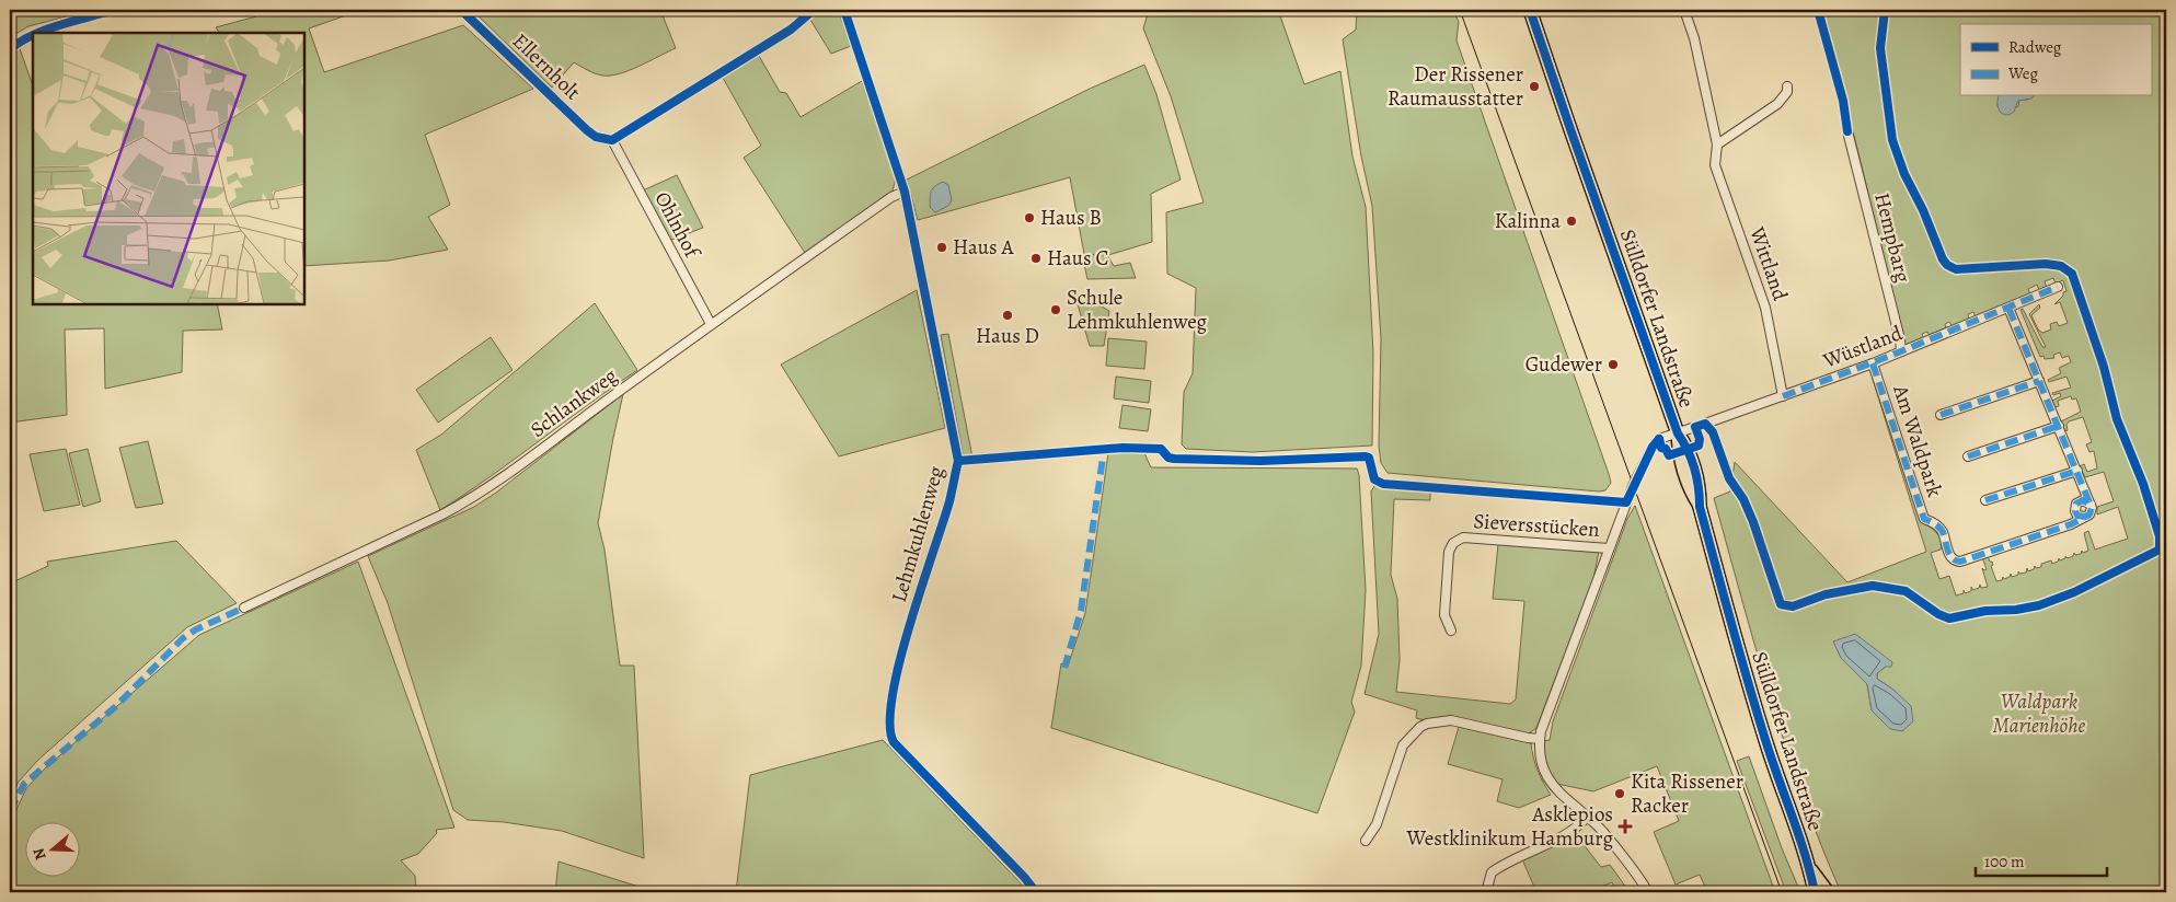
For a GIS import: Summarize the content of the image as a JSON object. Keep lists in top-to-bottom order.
{
  "streets": {
    "main road": ["Sülldorfer Landstraße"],
    "street": [
      "Ellernholt",
      "Ohlnhof",
      "Hempbarg",
      "Wittland",
      "Wüstland",
      "Schlankweg",
      "Am Waldpark",
      "Sieversstücken",
      "Lehmkuhlenweg"
    ]
  },
  "crossings": [
    ["Ellernholt", "Ohlnhof"],
    ["Ohlnhof", "Schlankweg"],
    ["Hempbarg", "Wüstland"],
    ["Wittland", "Wüstland"],
    ["Sülldorfer Landstraße", "Wüstland"],
    ["Sülldorfer Landstraße", "Sieversstücken"],
    ["Wüstland", "Am Waldpark"],
    ["Wüstland", "Sieversstücken"],
    ["Schlankweg", "Lehmkuhlenweg"]
  ],
  "parks": ["Waldpark Marienhöhe"],
  "places": {
    "other": [
      "Der Rissener Raumausstatter",
      "Haus B",
      "Kalinna",
      "Haus A",
      "Haus C",
      "Schule Lehmkuhlenweg",
      "Haus D",
      "Gudewer",
      "Kita Rissener Racker"
    ],
    "health": ["Asklepios Westklinikum Hamburg"]
  },
  "legend": ["Radweg", "Weg"],
  "scale_bar": "100 m",
  "north": "left"
}
